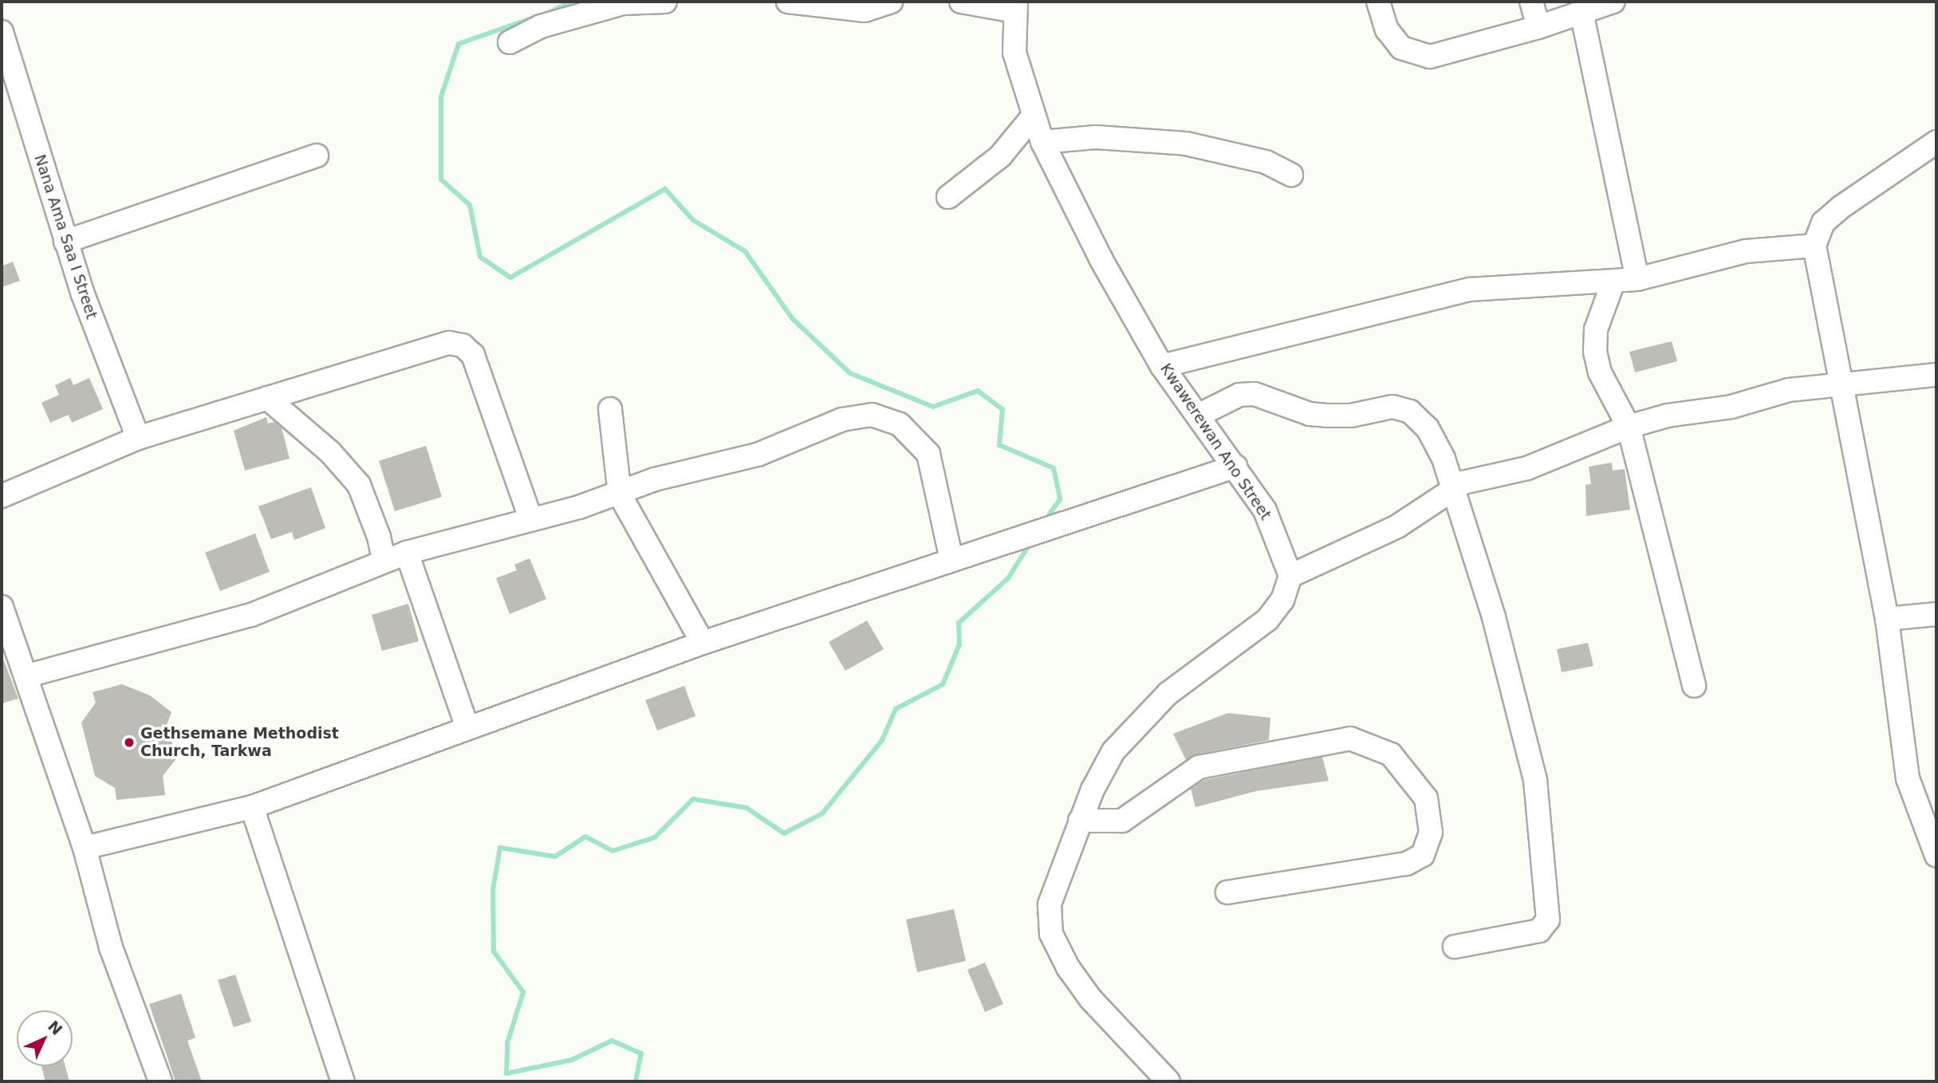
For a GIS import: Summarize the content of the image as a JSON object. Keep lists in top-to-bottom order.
{
  "streets": {
    "street": ["Nana Ama Saa I Street", "Kwawerewan Ano Street"]
  },
  "places": ["Gethsemane Methodist Church, Tarkwa"],
  "north": "top right"
}
